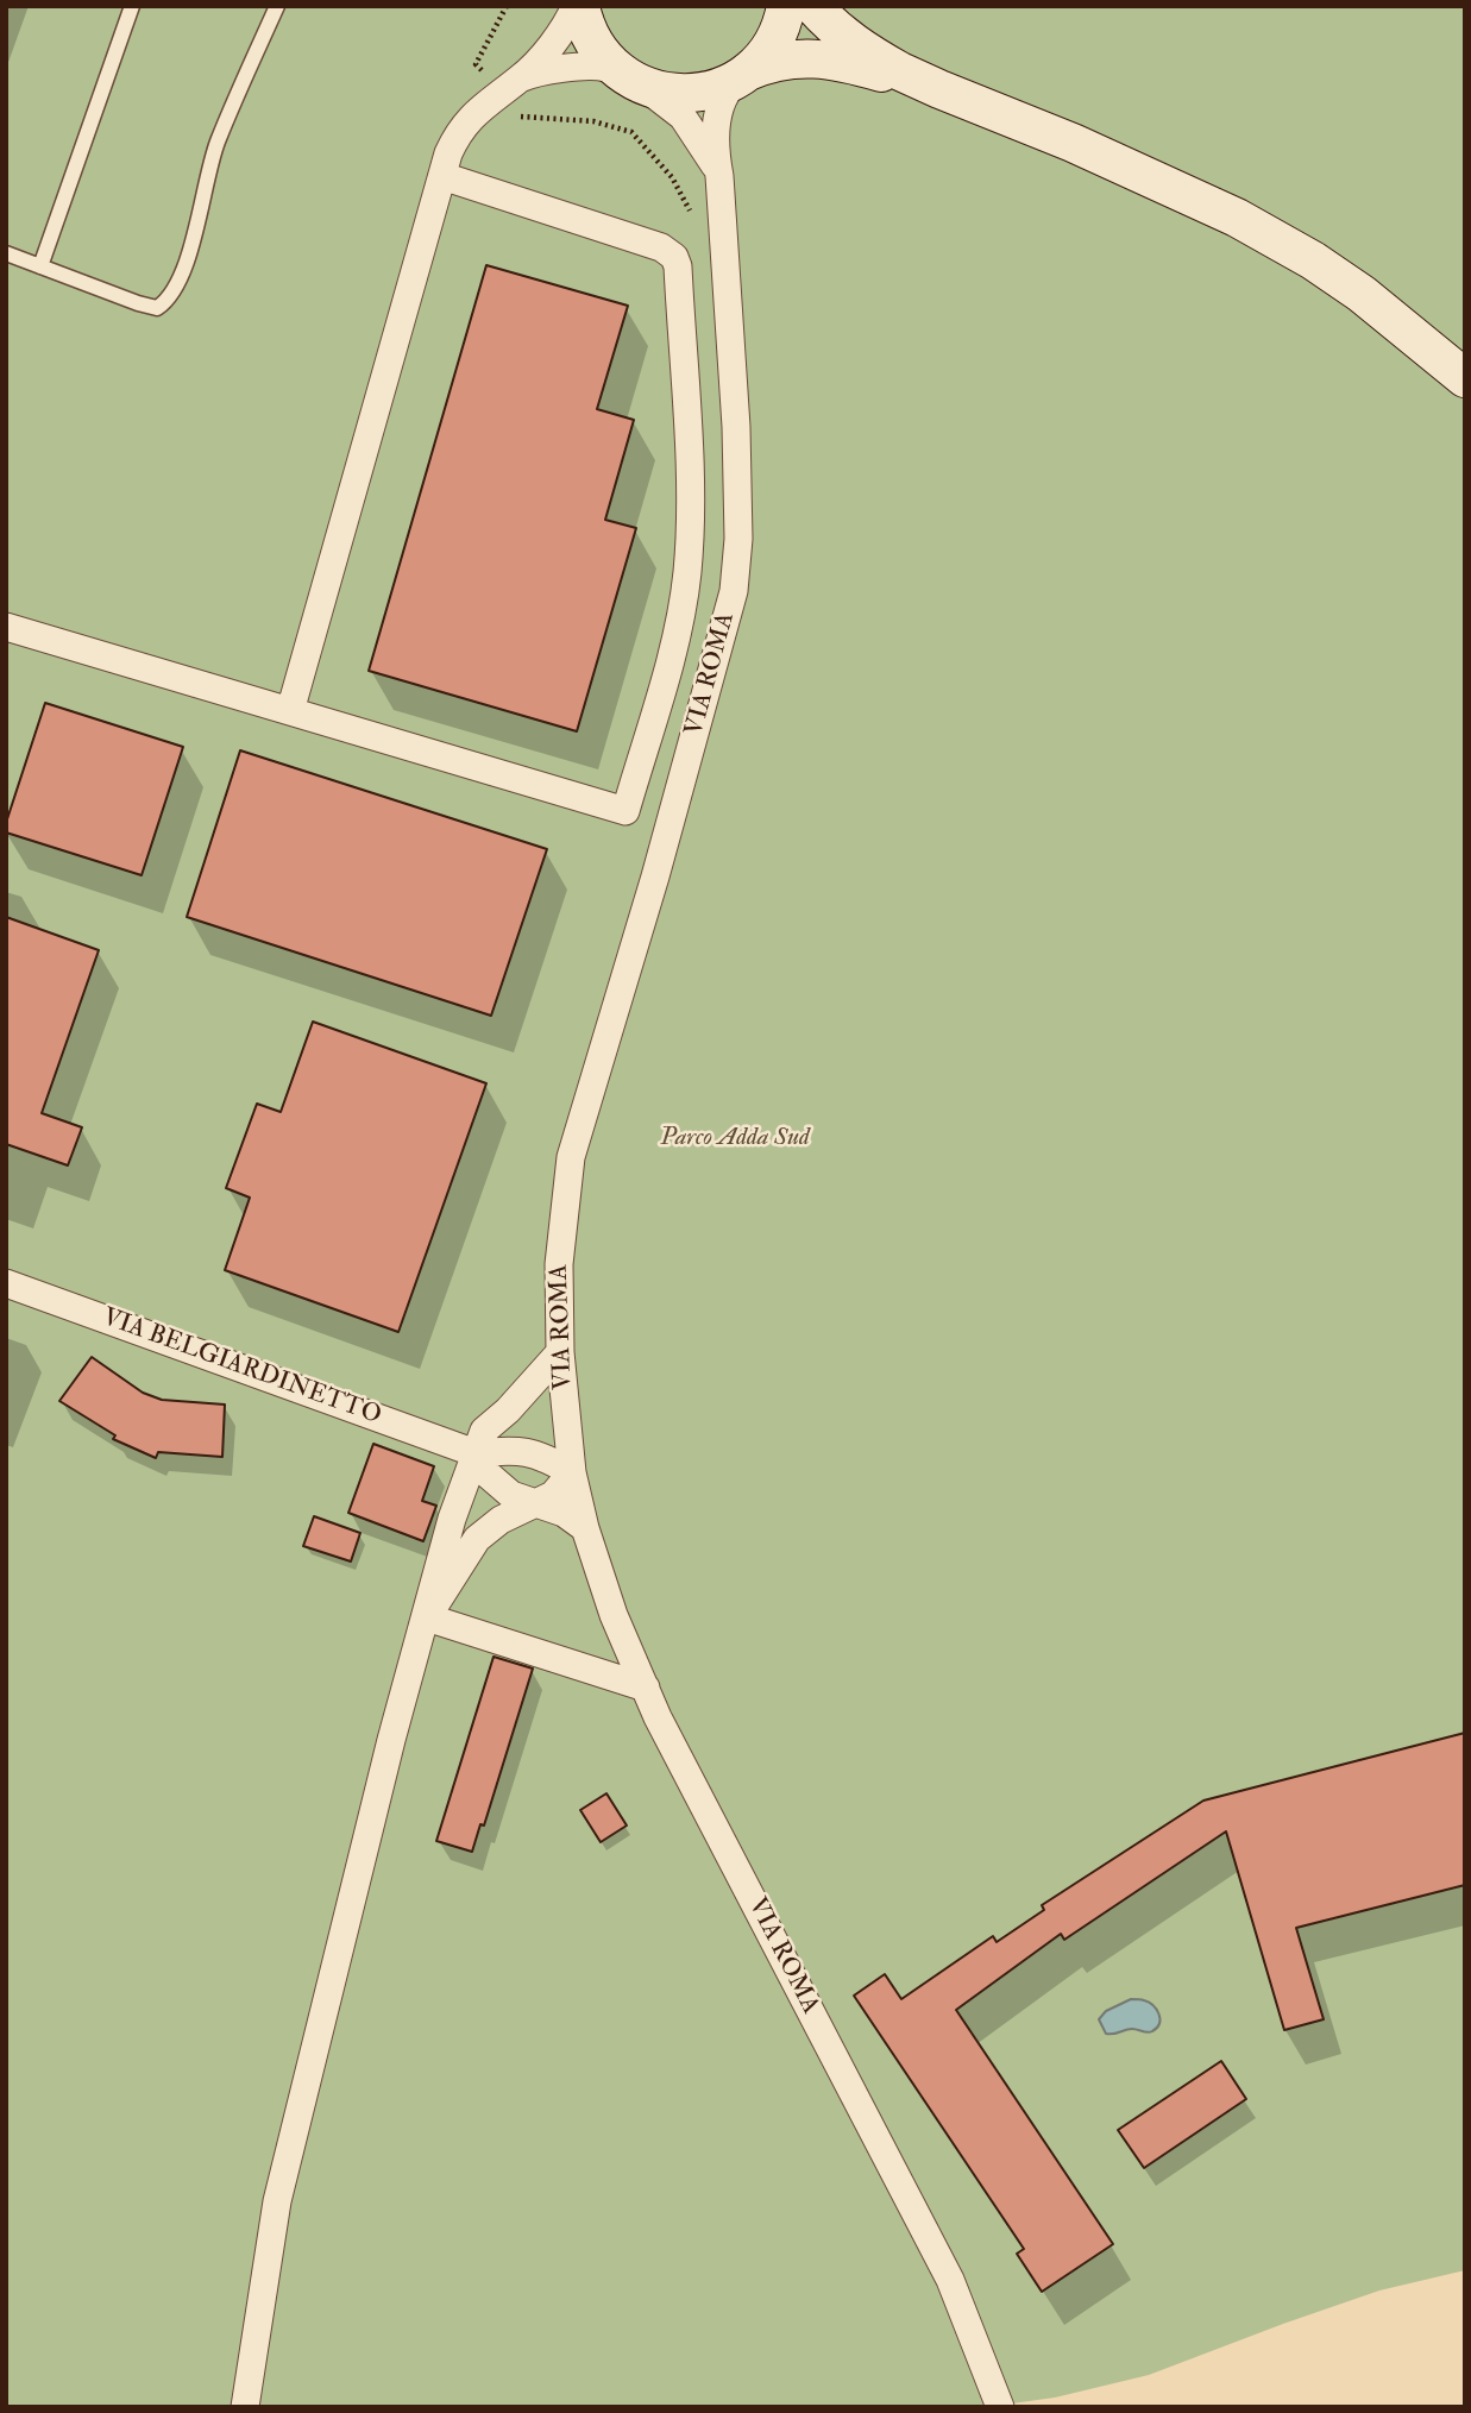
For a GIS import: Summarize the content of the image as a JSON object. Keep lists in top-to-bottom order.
{
  "streets": {
    "street": ["VIA ROMA", "VIA BELGIARDINETTO"]
  },
  "parks": ["Parco Adda Sud"]
}
